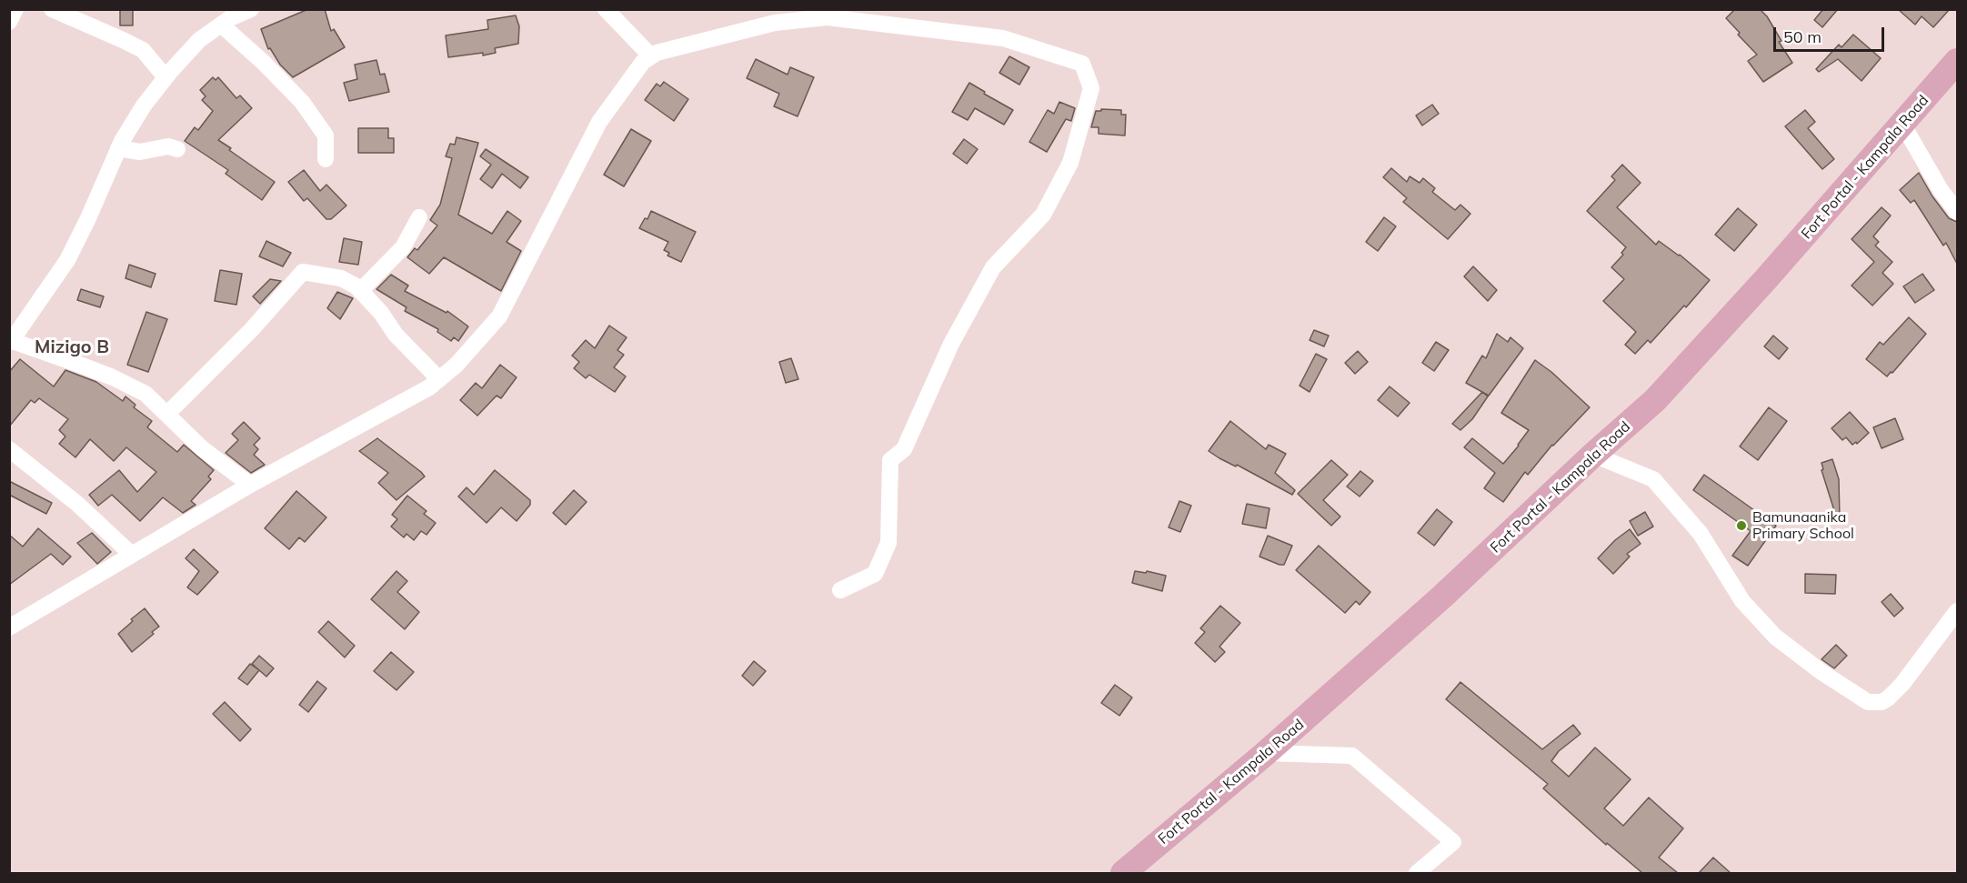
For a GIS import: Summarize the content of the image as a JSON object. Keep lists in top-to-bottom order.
{
  "streets": {
    "main road": ["Fort Portal - Kampala Road"]
  },
  "districts": ["Mizigo B"],
  "places": ["Bamunaanika Primary School"],
  "scale_bar": "50 m"
}
